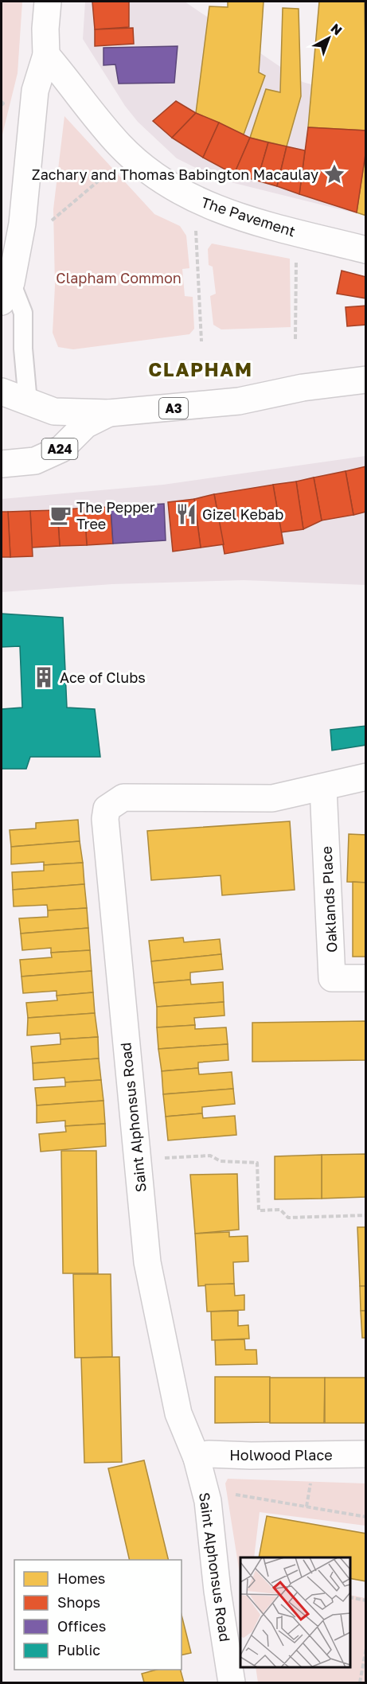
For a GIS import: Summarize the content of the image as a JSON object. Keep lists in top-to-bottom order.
{
  "streets": {
    "main road": [
      "The Pavement",
      "A3",
      "A24",
      "Oaklands Place",
      "Saint Alphonsus Road",
      "Holwood Place"
    ]
  },
  "crossings": [
    ["A3", "A24"],
    ["Oaklands Place", "Saint Alphonsus Road"],
    ["Saint Alphonsus Road", "Holwood Place"]
  ],
  "districts": ["CLAPHAM"],
  "parks": ["Clapham Common"],
  "places": {
    "place": ["Zachary and Thomas Babington Macaulay"],
    "restaurant": ["Gizel Kebab"],
    "cafe": ["The Pepper Tree"],
    "building": ["Ace of Clubs"]
  },
  "legend": [
    "Homes",
    "Shops",
    "Offices",
    "Public"
  ],
  "north": "top right"
}
